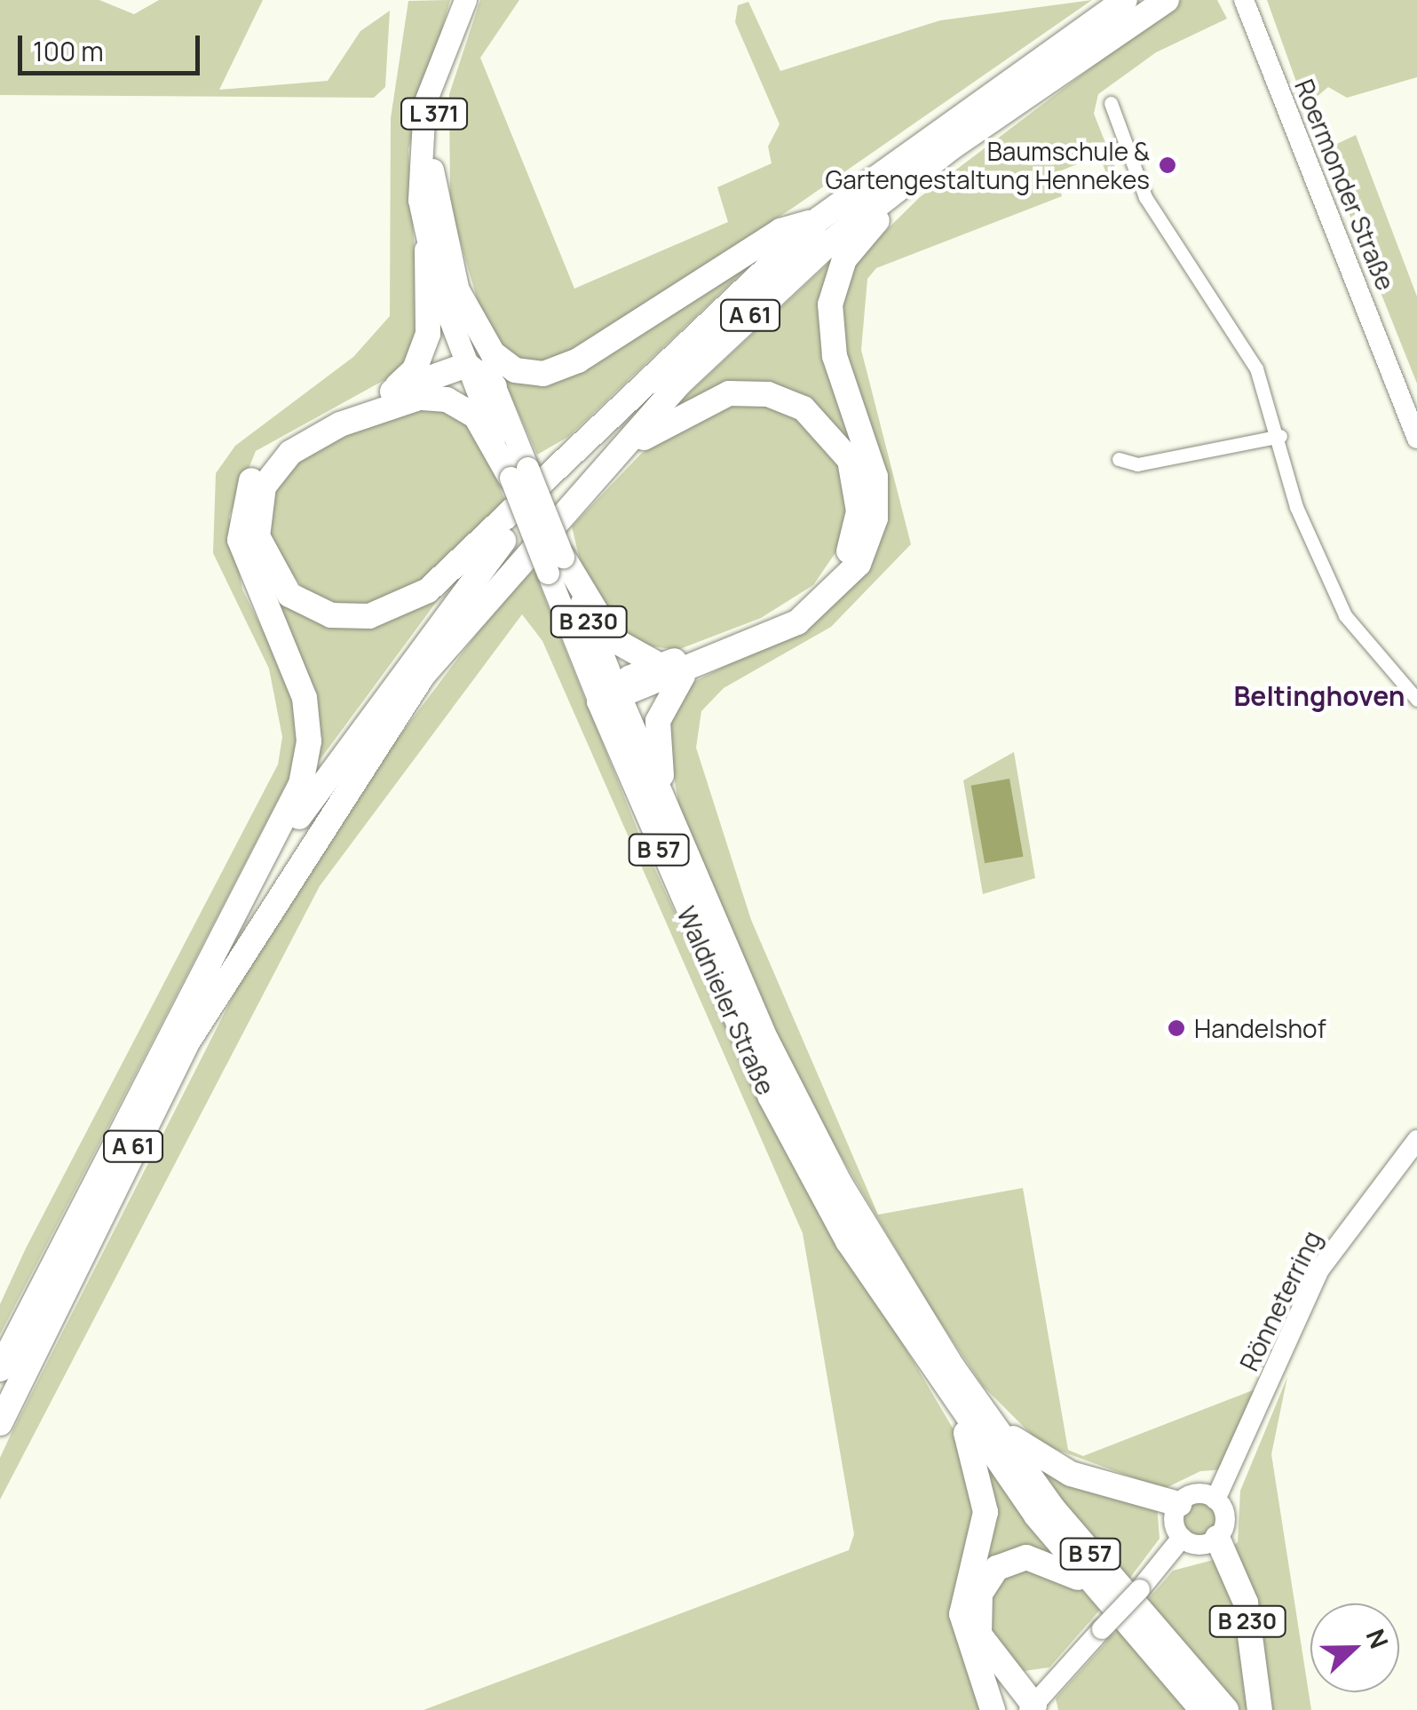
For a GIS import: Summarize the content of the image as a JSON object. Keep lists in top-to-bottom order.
{
  "streets": {
    "highway": [
      "A 61",
      "B 230",
      "B 57",
      "Waldnieler Straße"
    ],
    "main road": ["L 371"],
    "street": ["Roermonder Straße", "Rönneterring"]
  },
  "crossings": [
    ["A 61", "Waldnieler Straße"],
    ["B 230", "Rönneterring"]
  ],
  "districts": ["Beltinghoven"],
  "places": ["Baumschule & Gartengestaltung Hennekes", "Handelshof"],
  "scale_bar": "100 m",
  "north": "right"
}
